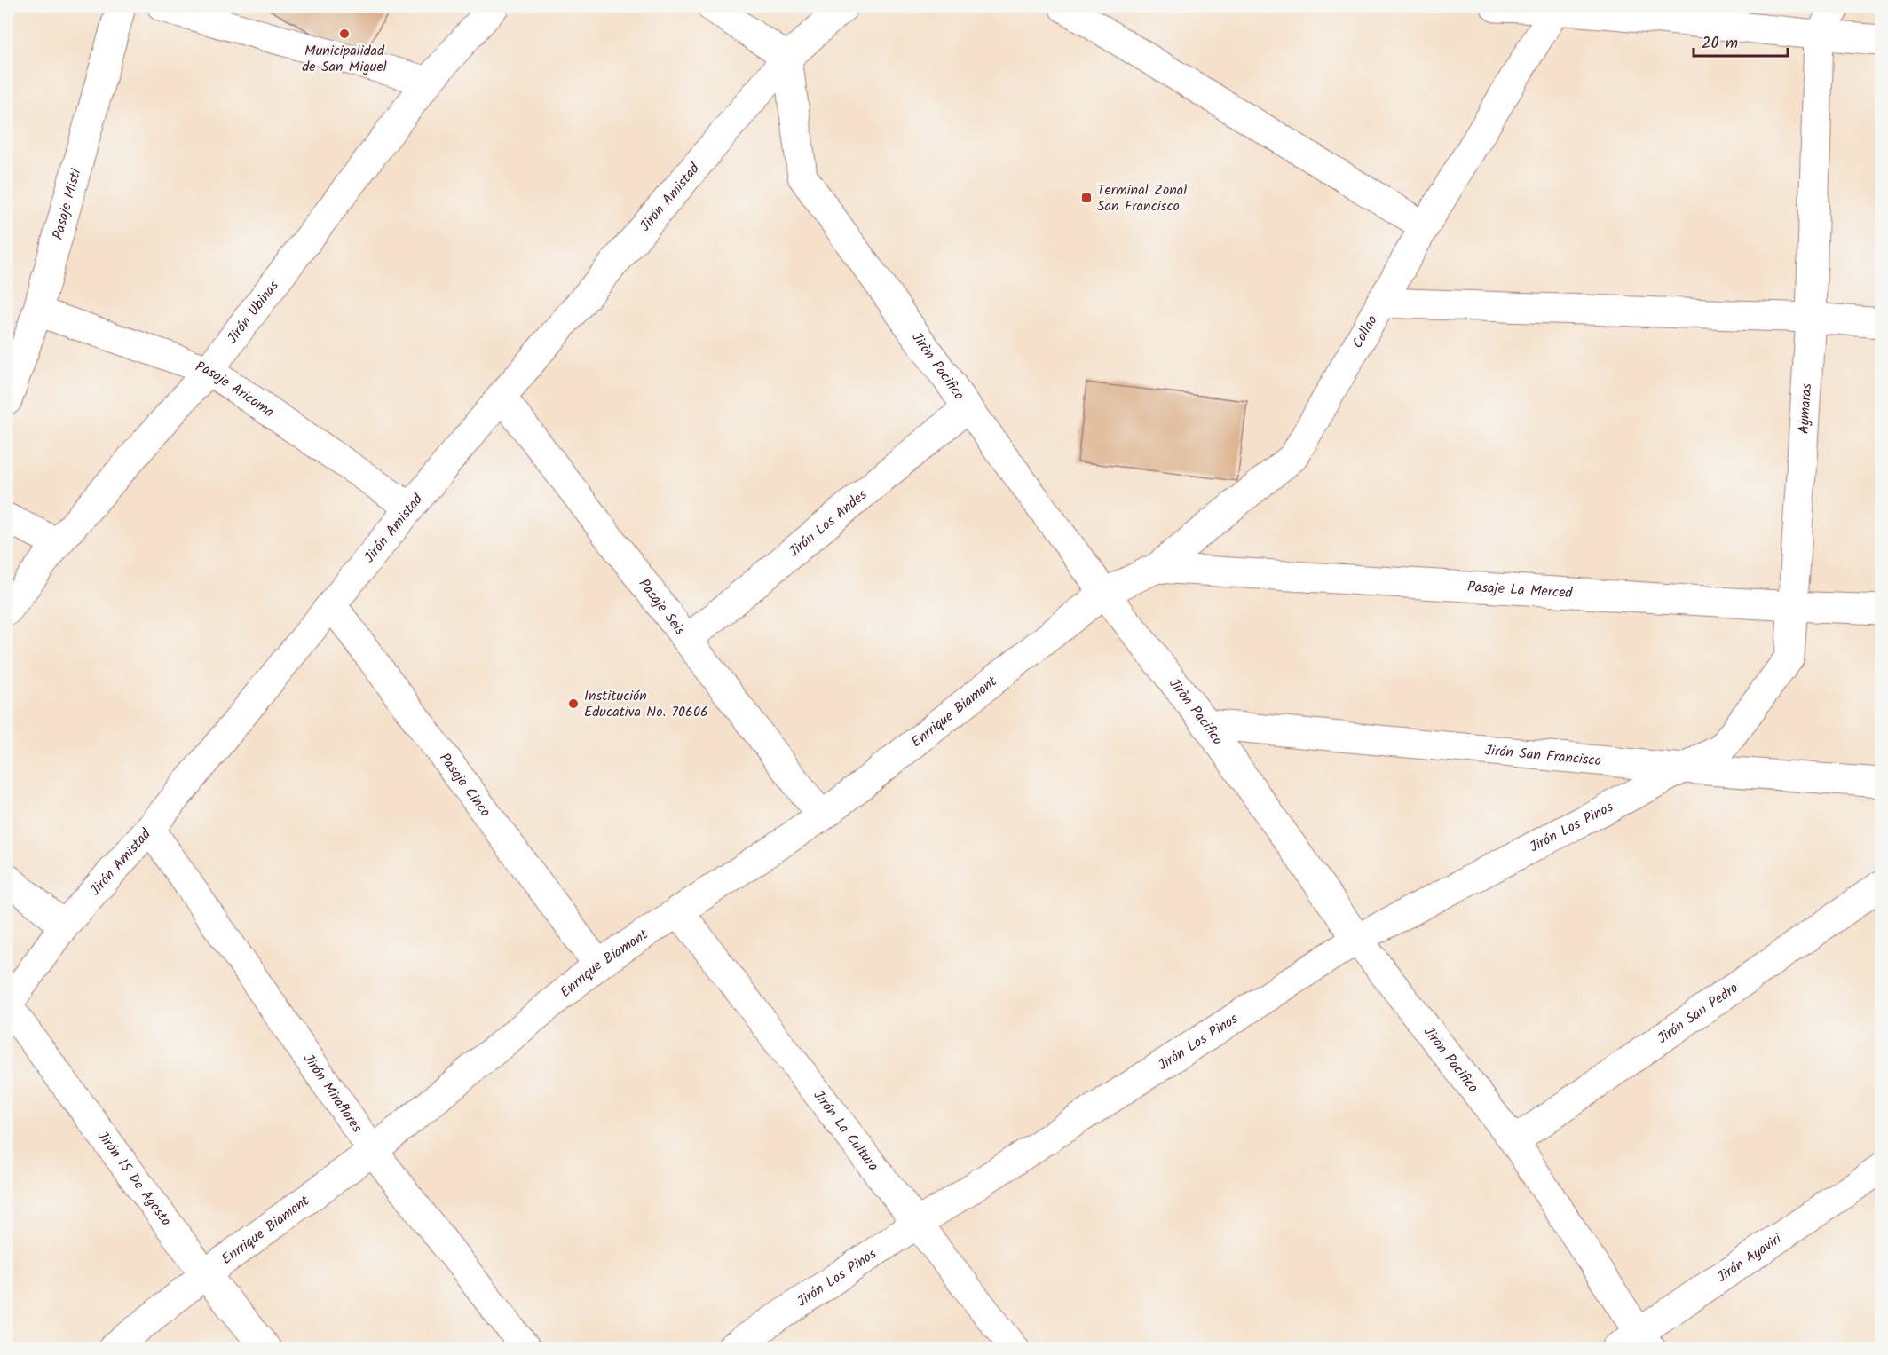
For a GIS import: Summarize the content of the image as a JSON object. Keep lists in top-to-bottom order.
{
  "streets": {
    "street": [
      "Jirón Amistad",
      "Pasaje Misti",
      "Jirón Ubinas",
      "Collao",
      "Jiròn Pacifico",
      "Pasaje Aricoma",
      "Aymaras",
      "Jirón Los Andes",
      "Pasaje La Merced",
      "Pasaje Seis",
      "Enrrique Biamont",
      "Jirón San Francisco",
      "Pasaje Cinco",
      "Jirón Los Pinos",
      "Jirón San Pedro",
      "Jirón Miraflores",
      "Jirón La Cultura",
      "Jirón 15 De Agosto",
      "Jirón Ayaviri"
    ]
  },
  "crossings": [
    ["Jirón Amistad", "Jiròn Pacifico"],
    ["Jirón Amistad", "Pasaje Aricoma"],
    ["Jirón Amistad", "Pasaje Seis"],
    ["Jirón Amistad", "Pasaje Cinco"],
    ["Jirón Amistad", "Jirón Miraflores"],
    ["Jirón Amistad", "Jirón 15 De Agosto"],
    ["Pasaje Misti", "Pasaje Aricoma"],
    ["Jirón Ubinas", "Pasaje Aricoma"],
    ["Collao", "Jiròn Pacifico"],
    ["Collao", "Pasaje La Merced"],
    ["Collao", "Enrrique Biamont"],
    ["Jiròn Pacifico", "Jirón Los Andes"],
    ["Jiròn Pacifico", "Enrrique Biamont"],
    ["Jiròn Pacifico", "Jirón San Francisco"],
    ["Jiròn Pacifico", "Jirón Los Pinos"],
    ["Jiròn Pacifico", "Jirón San Pedro"],
    ["Jiròn Pacifico", "Jirón Ayaviri"],
    ["Aymaras", "Pasaje La Merced"],
    ["Aymaras", "Jirón San Francisco"],
    ["Aymaras", "Jirón Los Pinos"],
    ["Jirón Los Andes", "Pasaje Seis"],
    ["Pasaje Seis", "Enrrique Biamont"],
    ["Enrrique Biamont", "Pasaje Cinco"],
    ["Enrrique Biamont", "Jirón Miraflores"],
    ["Enrrique Biamont", "Jirón La Cultura"],
    ["Enrrique Biamont", "Jirón 15 De Agosto"],
    ["Jirón San Francisco", "Jirón Los Pinos"],
    ["Jirón Los Pinos", "Jirón La Cultura"]
  ],
  "places": {
    "other": ["Municipalidad de San Miguel", "Institución Educativa No. 70606"],
    "transit": ["Terminal Zonal San Francisco"]
  },
  "scale_bar": "20 m"
}
